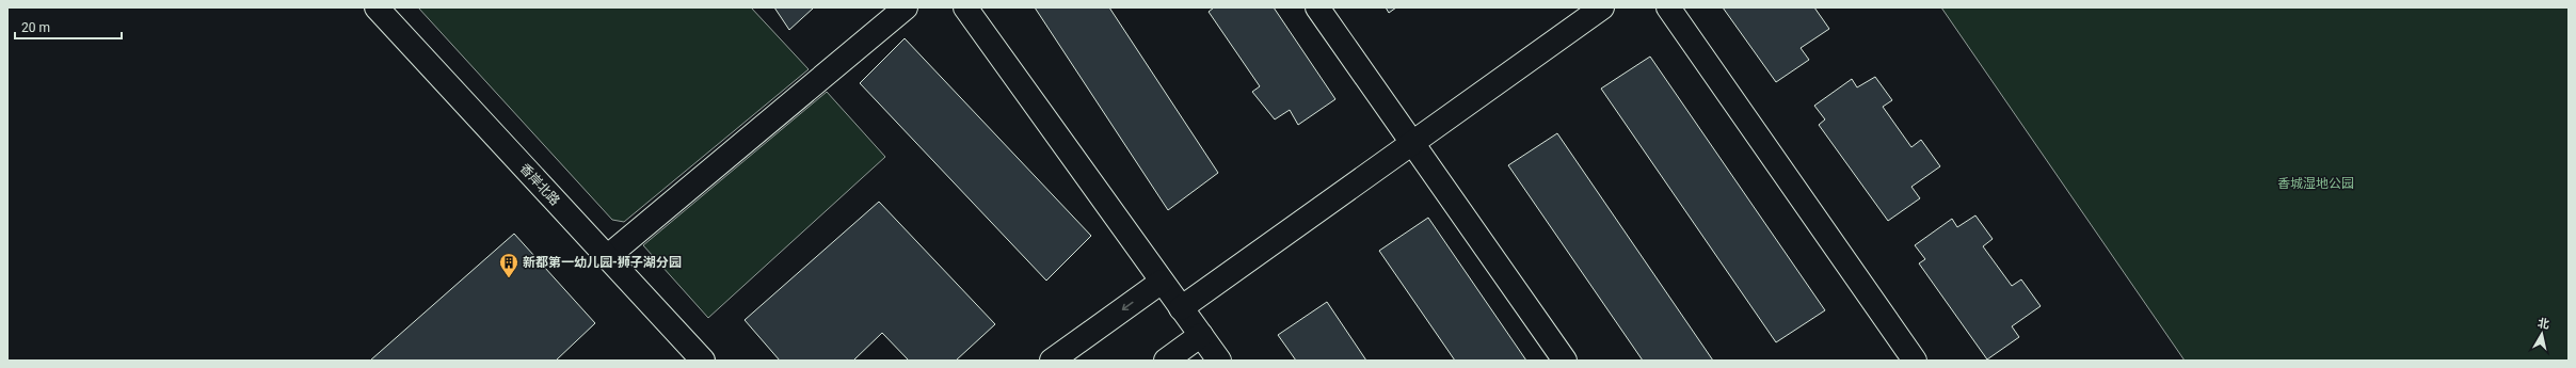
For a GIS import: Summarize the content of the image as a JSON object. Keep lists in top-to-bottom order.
{
  "streets": {
    "street": ["香岸北路"]
  },
  "parks": ["香城湿地公园"],
  "places": {
    "building": ["新都第一幼儿园-狮子湖分园"]
  },
  "scale_bar": "20 m",
  "north": "top"
}
